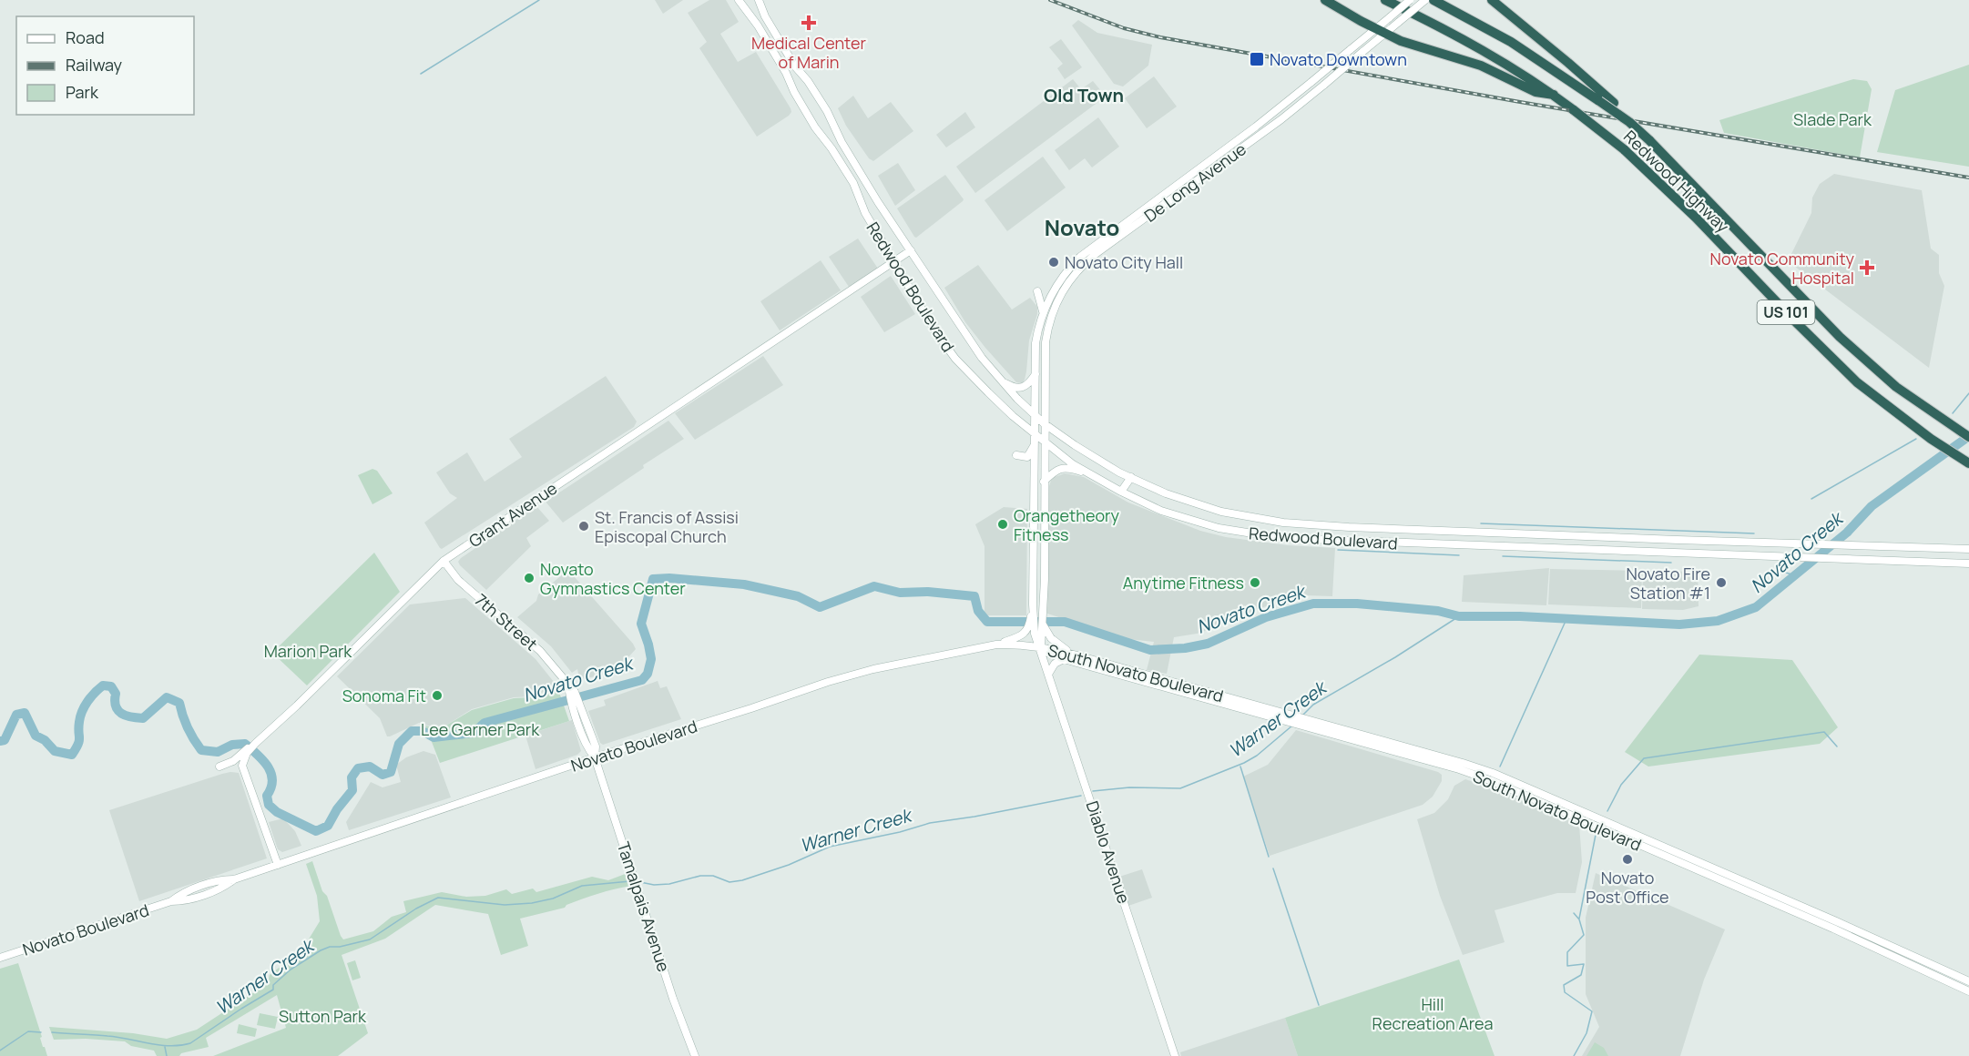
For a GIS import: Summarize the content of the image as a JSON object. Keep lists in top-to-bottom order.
{
  "streets": {
    "highway": ["Redwood Highway", "US 101"],
    "main road": [
      "De Long Avenue",
      "Redwood Boulevard",
      "Grant Avenue",
      "7th Street",
      "South Novato Boulevard",
      "Novato Boulevard",
      "Diablo Avenue",
      "Tamalpais Avenue"
    ]
  },
  "crossings": [
    ["De Long Avenue", "Redwood Boulevard"],
    ["De Long Avenue", "Diablo Avenue"],
    ["Redwood Boulevard", "Grant Avenue"],
    ["Redwood Boulevard", "Diablo Avenue"],
    ["Grant Avenue", "7th Street"],
    ["7th Street", "Novato Boulevard"],
    ["7th Street", "Tamalpais Avenue"],
    ["South Novato Boulevard", "Novato Boulevard"],
    ["South Novato Boulevard", "Diablo Avenue"],
    ["Novato Boulevard", "Diablo Avenue"],
    ["Novato Boulevard", "Tamalpais Avenue"]
  ],
  "districts": ["Old Town", "Novato"],
  "water": ["Novato Creek", "Warner Creek"],
  "parks": [
    "Slade Park",
    "Marion Park",
    "Lee Garner Park",
    "Hill Recreation Area",
    "Sutton Park"
  ],
  "places": {
    "health": ["Medical Center of Marin", "Novato Community Hospital"],
    "transit": ["Novato Downtown"],
    "other": [
      "Novato City Hall",
      "Orangetheory Fitness",
      "St. Francis of Assisi Episcopal Church",
      "Novato Gymnastics Center",
      "Anytime Fitness",
      "Novato Fire Station #1",
      "Sonoma Fit",
      "Novato Post Office"
    ]
  },
  "legend": ["Road", "Railway", "Park"]
}
